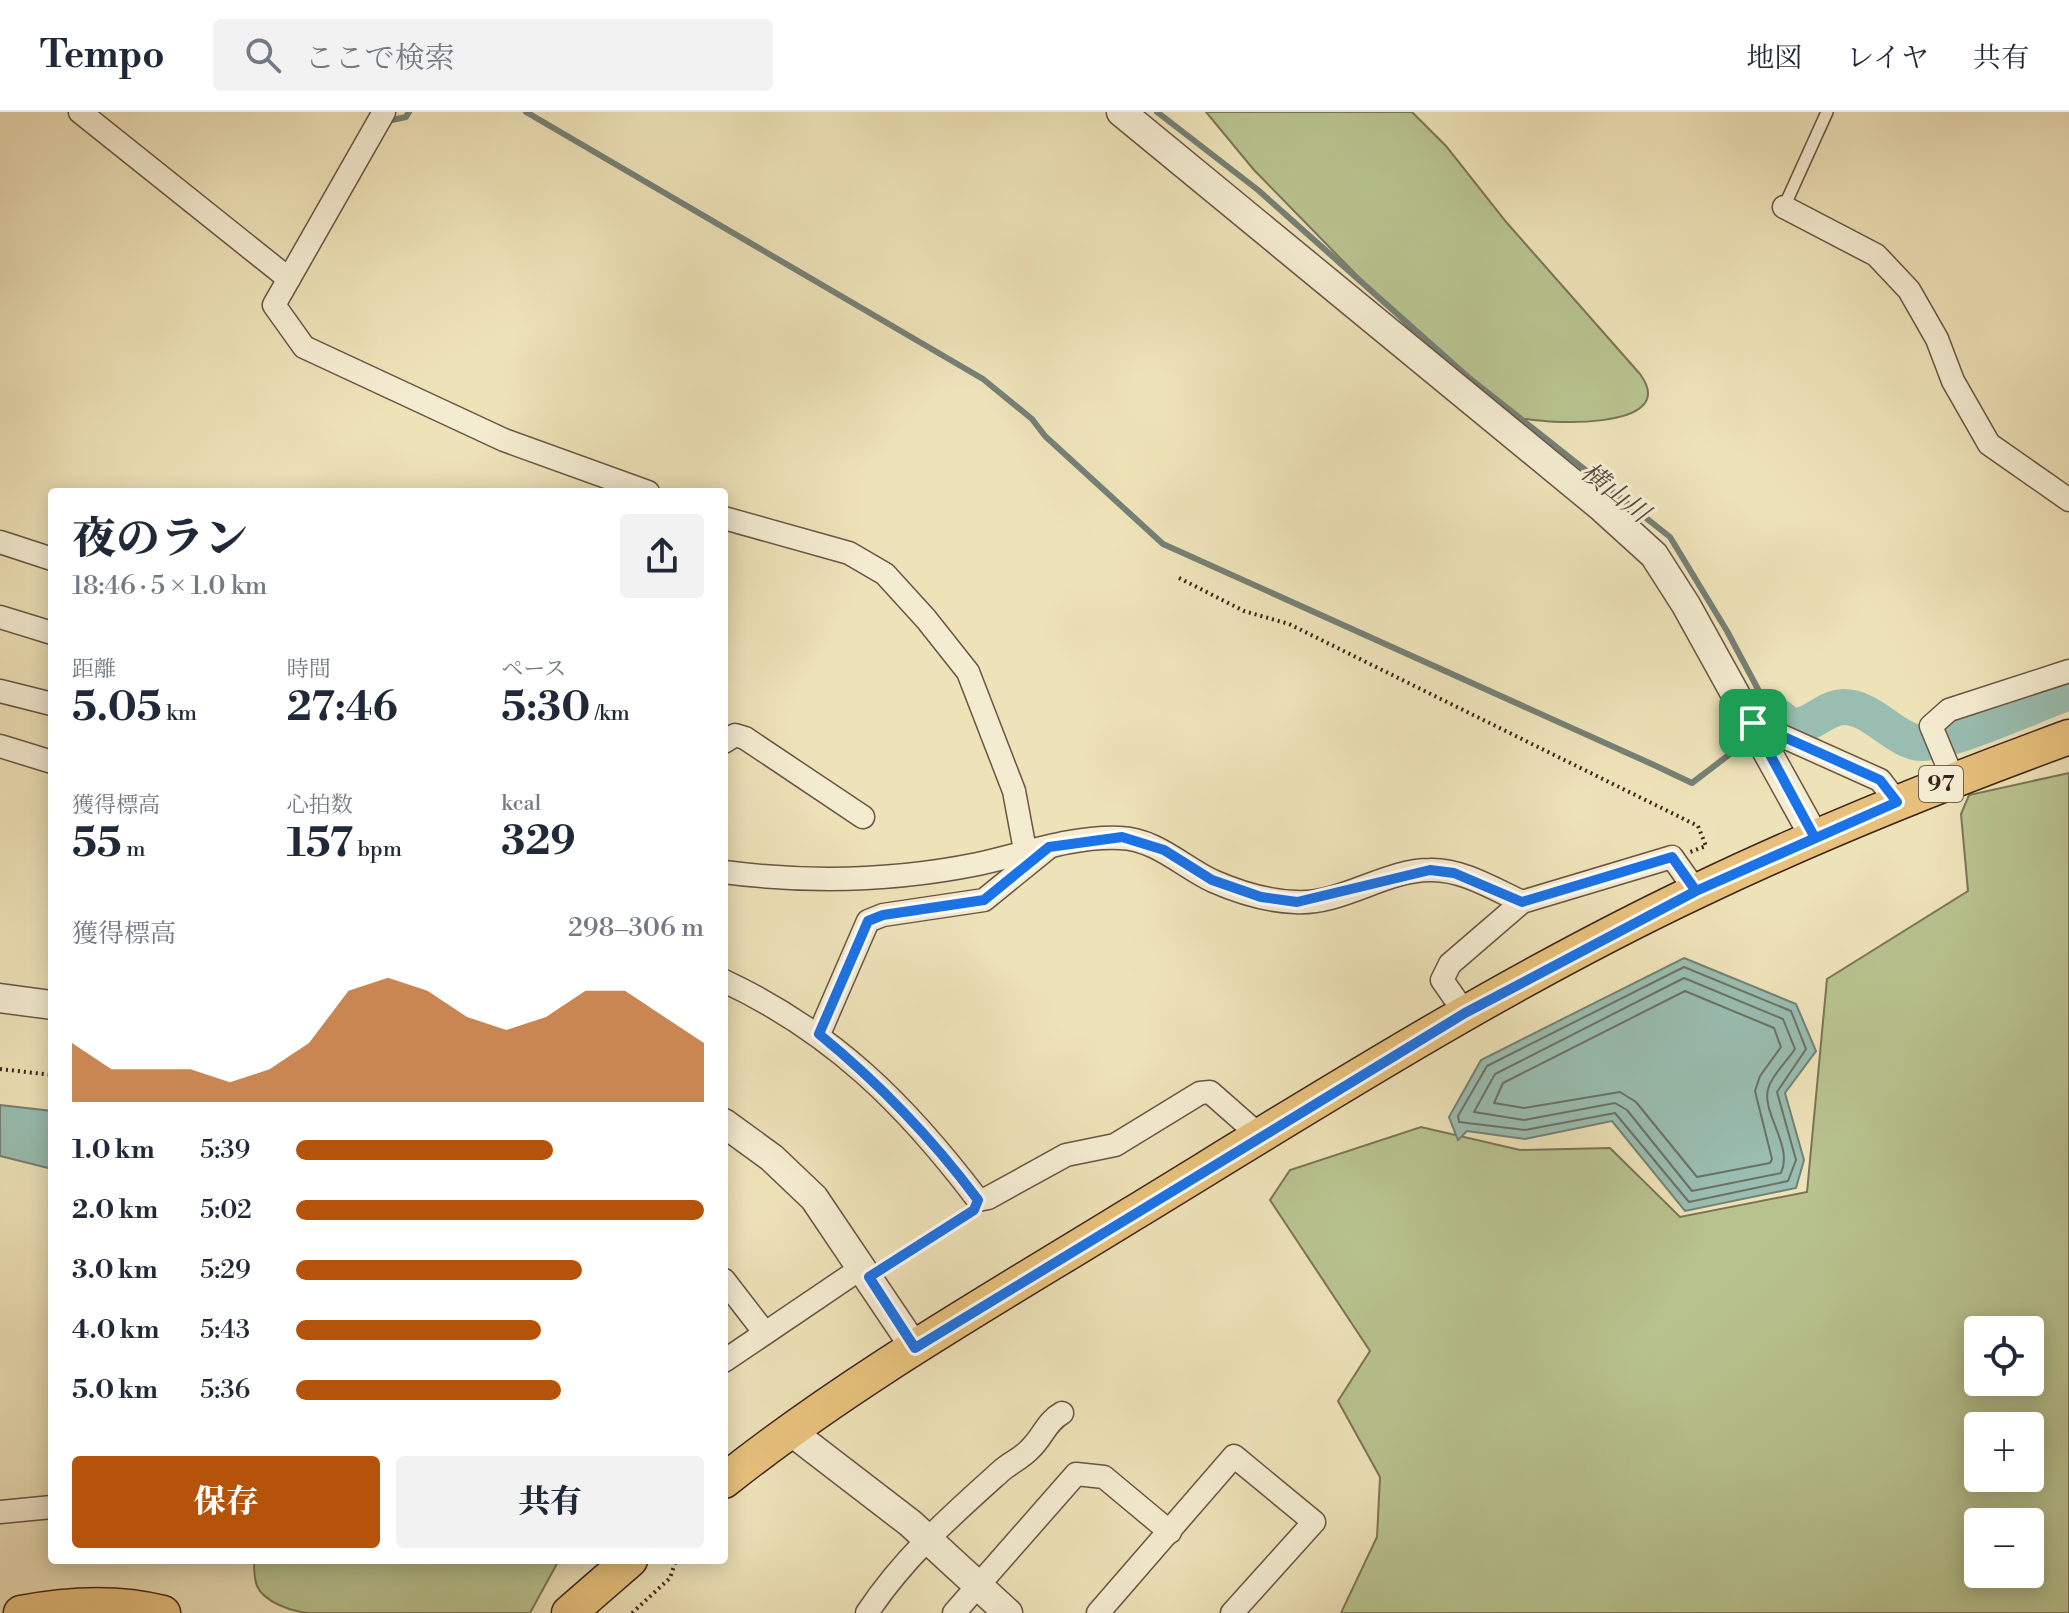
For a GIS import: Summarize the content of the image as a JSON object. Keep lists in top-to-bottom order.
{
  "streets": {
    "main road": ["97"]
  },
  "water": ["横山川"],
  "page": {
    "header": "Tempo",
    "search": "ここで検索",
    "nav": ["地図", "レイヤ", "共有"],
    "heading": ["夜のラン", "18:46 · 5 × 1.0 km"],
    "stats": [
      ["距離", "5.05 km"],
      ["時間", "27:46"],
      ["ペース", "5:30 /km"],
      ["獲得標高", "55 m"],
      ["心拍数", "157 bpm"],
      ["kcal", "329"]
    ],
    "chart": ["獲得標高", "298–306 m"],
    "list": [
      {
        "name": "1.0 km",
        "note": "5:39"
      },
      {
        "name": "2.0 km",
        "note": "5:02"
      },
      {
        "name": "3.0 km",
        "note": "5:29"
      },
      {
        "name": "4.0 km",
        "note": "5:43"
      },
      {
        "name": "5.0 km",
        "note": "5:36"
      }
    ],
    "map_buttons": ["+", "−"],
    "buttons": ["保存", "共有"]
  }
}
